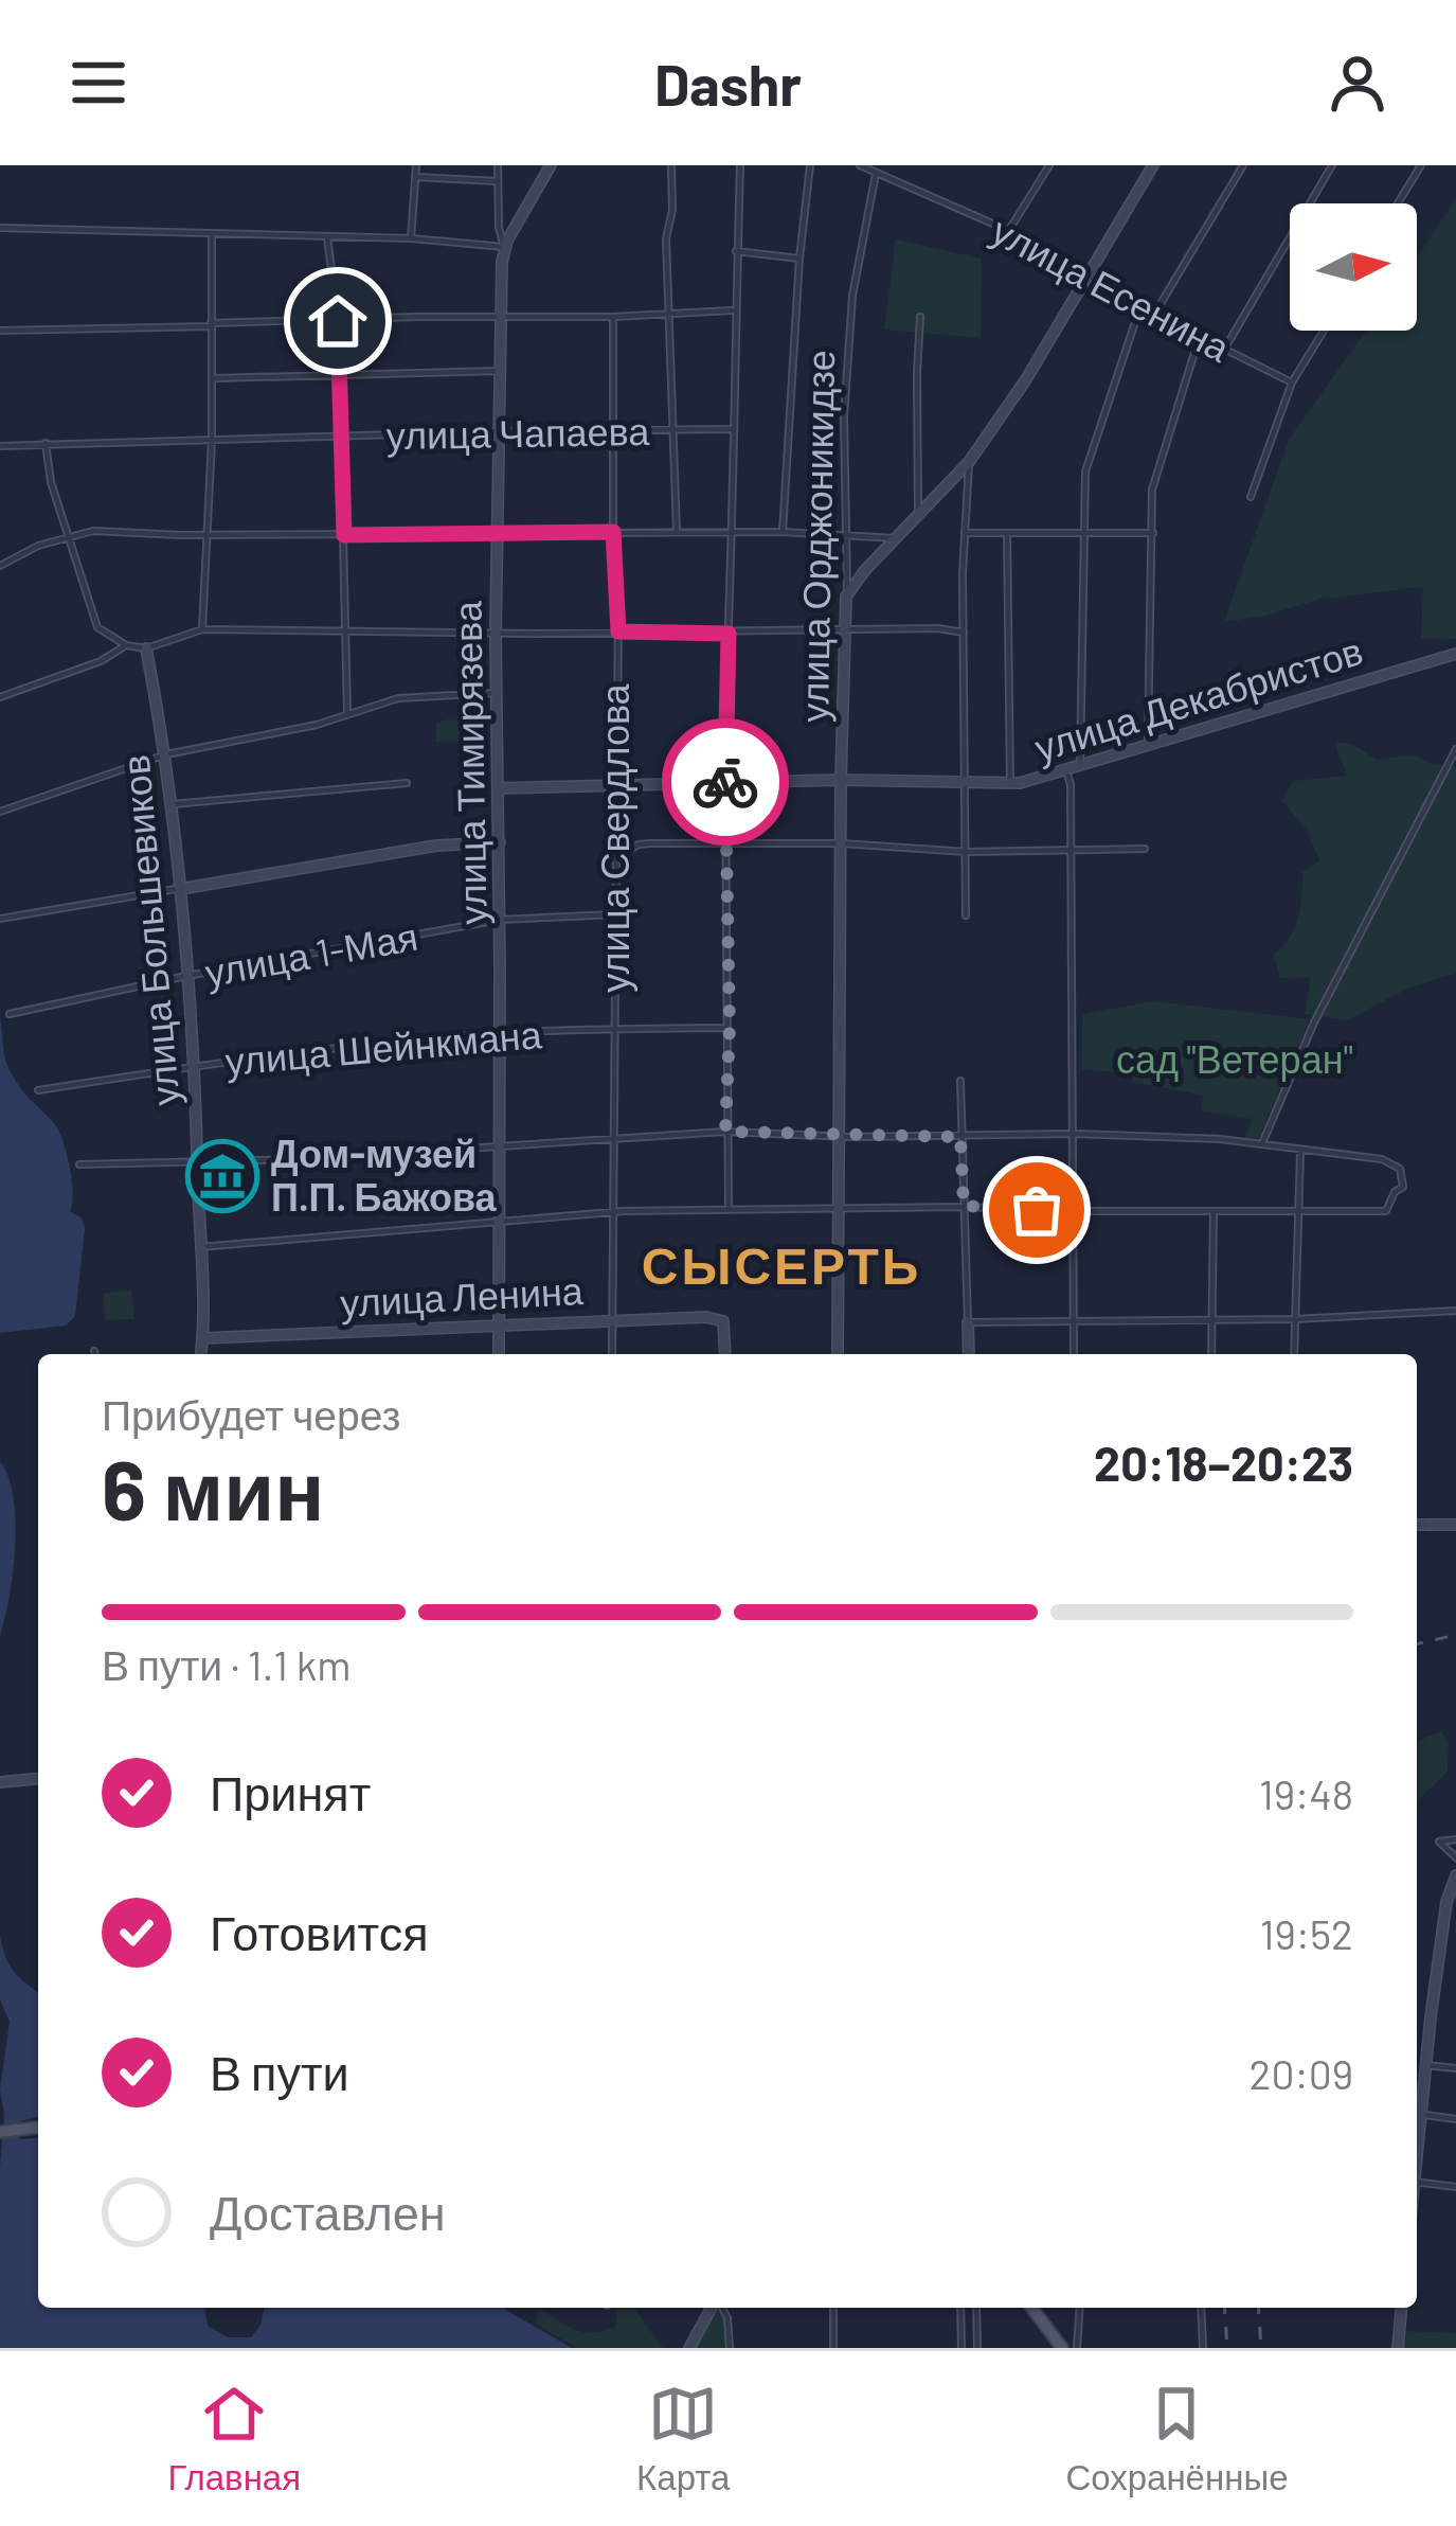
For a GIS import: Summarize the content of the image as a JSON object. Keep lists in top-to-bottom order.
{
  "streets": {
    "street": [
      "улица Есенина",
      "улица Чапаева",
      "улица Орджоникидзе",
      "улица Декабристов",
      "улица Тимирязева",
      "улица Свердлова",
      "улица Большевиков",
      "улица 1-Мая",
      "улица Шейнкмана",
      "улица Ленина"
    ]
  },
  "crossings": [
    ["улица Есенина", "улица Орджоникидзе"],
    ["улица Чапаева", "улица Тимирязева"],
    ["улица Чапаева", "улица Свердлова"],
    ["улица Орджоникидзе", "улица Декабристов"],
    ["улица Декабристов", "улица Тимирязева"],
    ["улица Декабристов", "улица Свердлова"],
    ["улица Тимирязева", "улица 1-Мая"],
    ["улица Тимирязева", "улица Шейнкмана"],
    ["улица Тимирязева", "улица Ленина"],
    ["улица Свердлова", "улица 1-Мая"],
    ["улица Свердлова", "улица Шейнкмана"],
    ["улица Свердлова", "улица Ленина"],
    ["улица Большевиков", "улица 1-Мая"],
    ["улица Большевиков", "улица Шейнкмана"],
    ["улица Большевиков", "улица Ленина"]
  ],
  "districts": ["СЫСЕРТЬ"],
  "parks": ["сад \"Ветеран\""],
  "places": {
    "museum": ["Дом-музей П.П. Бажова"]
  },
  "north": "right",
  "page": {
    "header": "Dashr",
    "heading": ["6 мин", "Прибудет через", "20:18–20:23"],
    "bar": "В пути · 1.1 km",
    "list": [
      ["Принят", "19:48"],
      ["Готовится", "19:52"],
      ["В пути", "20:09"],
      "Доставлен"
    ],
    "tabs": ["Главная", "Карта", "Сохранённые"]
  }
}
